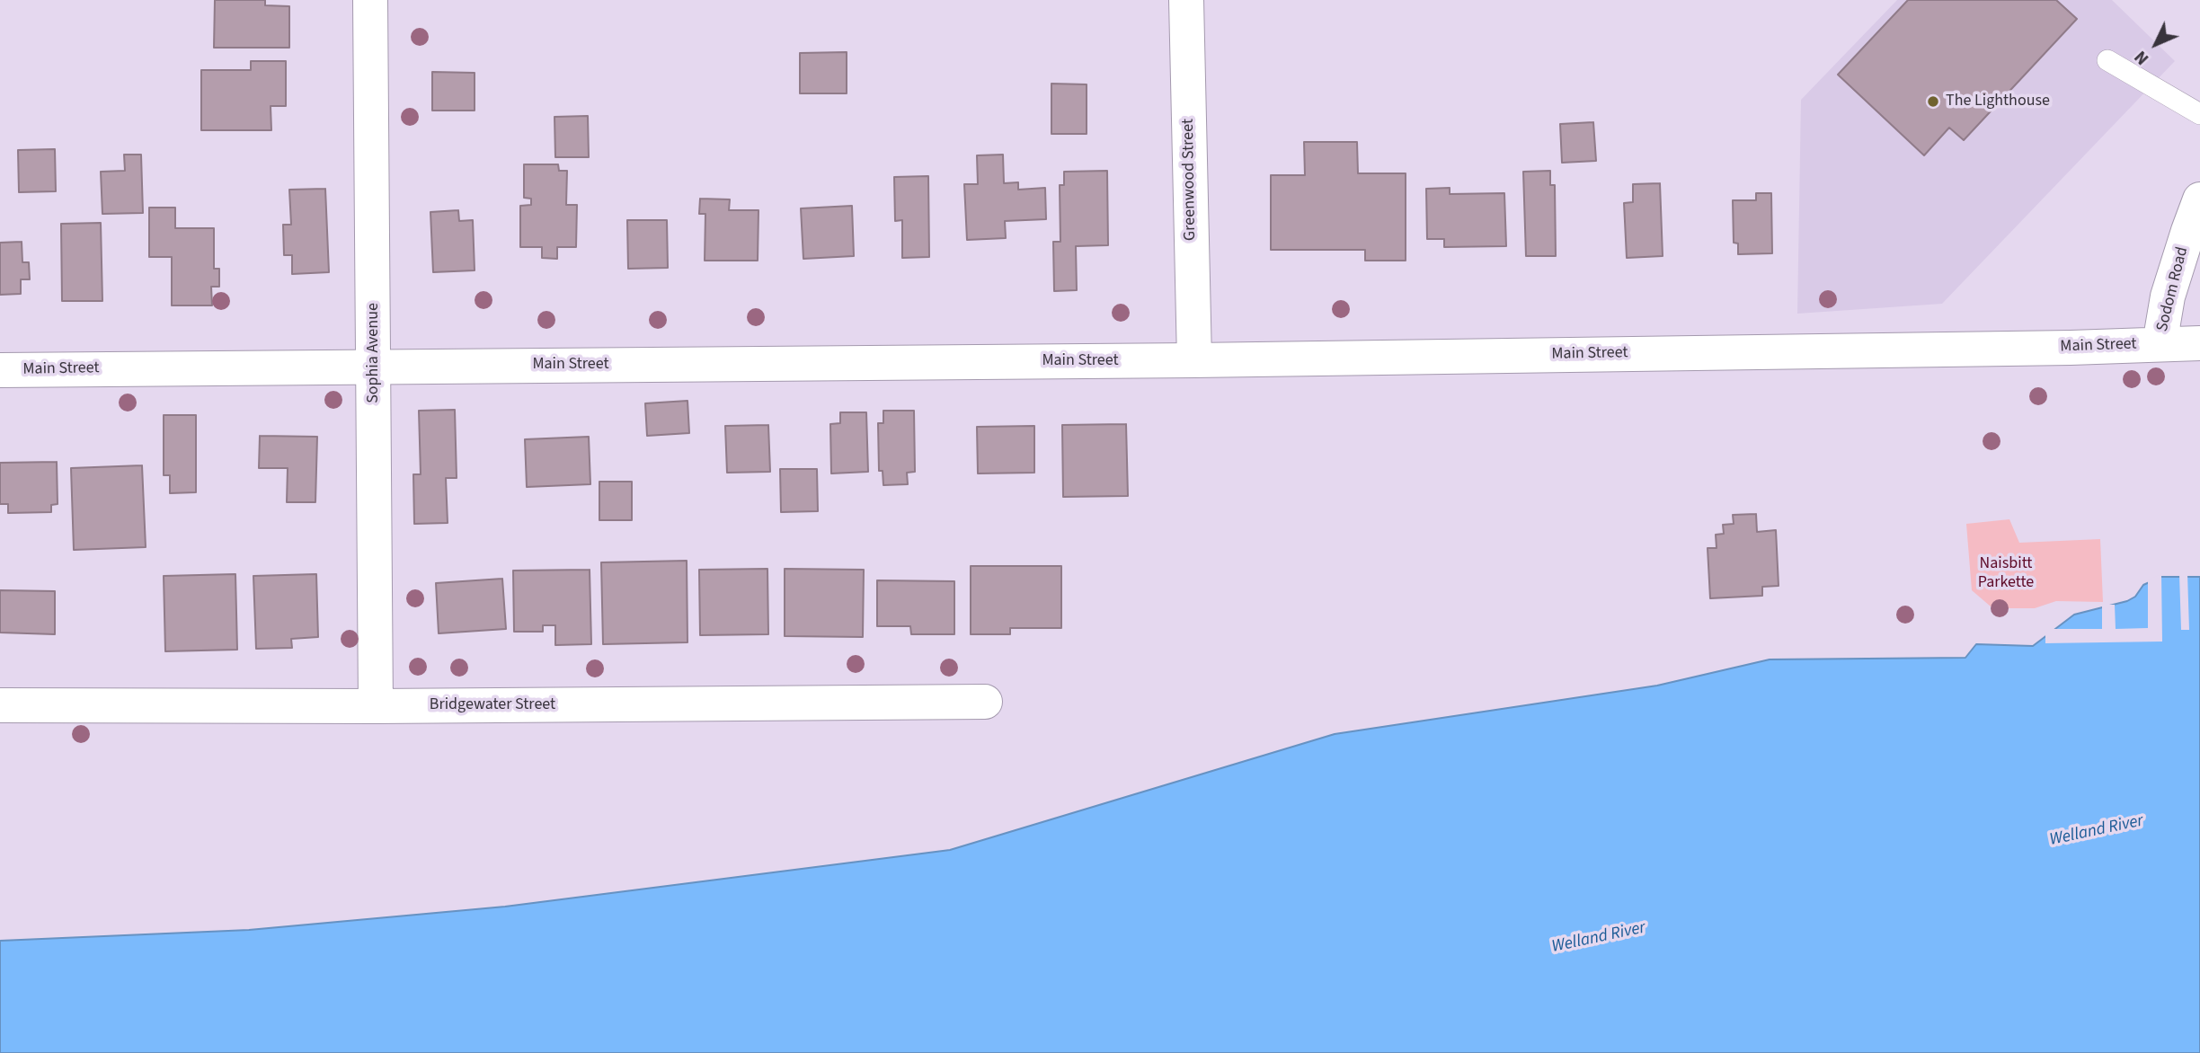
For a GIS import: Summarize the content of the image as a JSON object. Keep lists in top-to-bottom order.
{
  "streets": {
    "main road": [
      "Greenwood Street",
      "Sodom Road",
      "Main Street",
      "Sophia Avenue",
      "Bridgewater Street"
    ]
  },
  "crossings": [
    ["Greenwood Street", "Main Street"],
    ["Sodom Road", "Main Street"],
    ["Main Street", "Sophia Avenue"],
    ["Sophia Avenue", "Bridgewater Street"]
  ],
  "water": ["Welland River"],
  "parks": ["Naisbitt Parkette"],
  "places": ["The Lighthouse"],
  "north": "bottom left"
}
